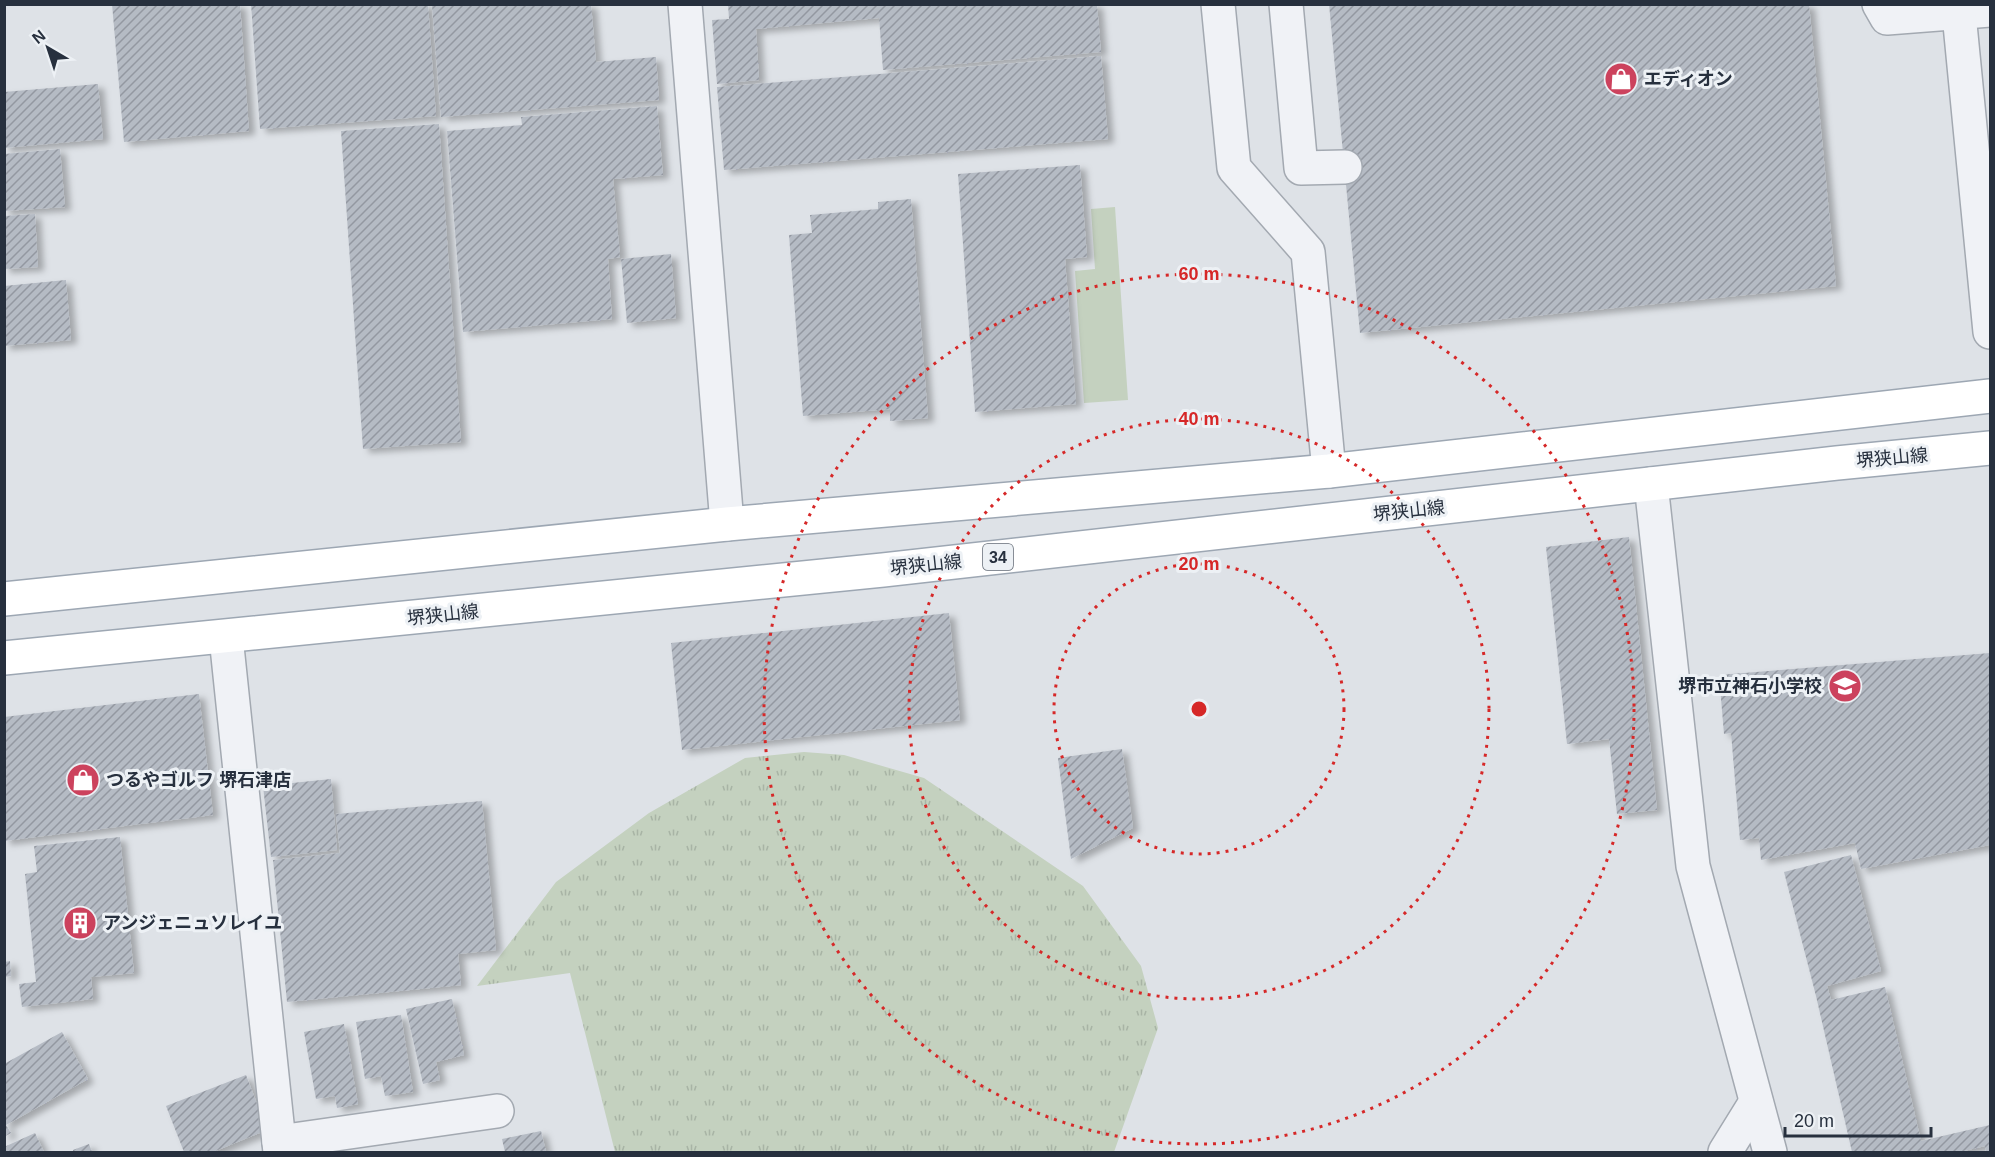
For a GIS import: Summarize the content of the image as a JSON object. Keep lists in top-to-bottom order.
{
  "streets": {
    "main road": ["堺狭山線", "34"]
  },
  "places": {
    "shop": ["エディオン", "つるやゴルフ 堺石津店"],
    "school or university": ["堺市立神石小学校"],
    "building": ["アンジェニュソレイユ"]
  },
  "scale_bar": "20 m",
  "north": "top left",
  "rings": ["60 m", "40 m", "20 m"]
}
